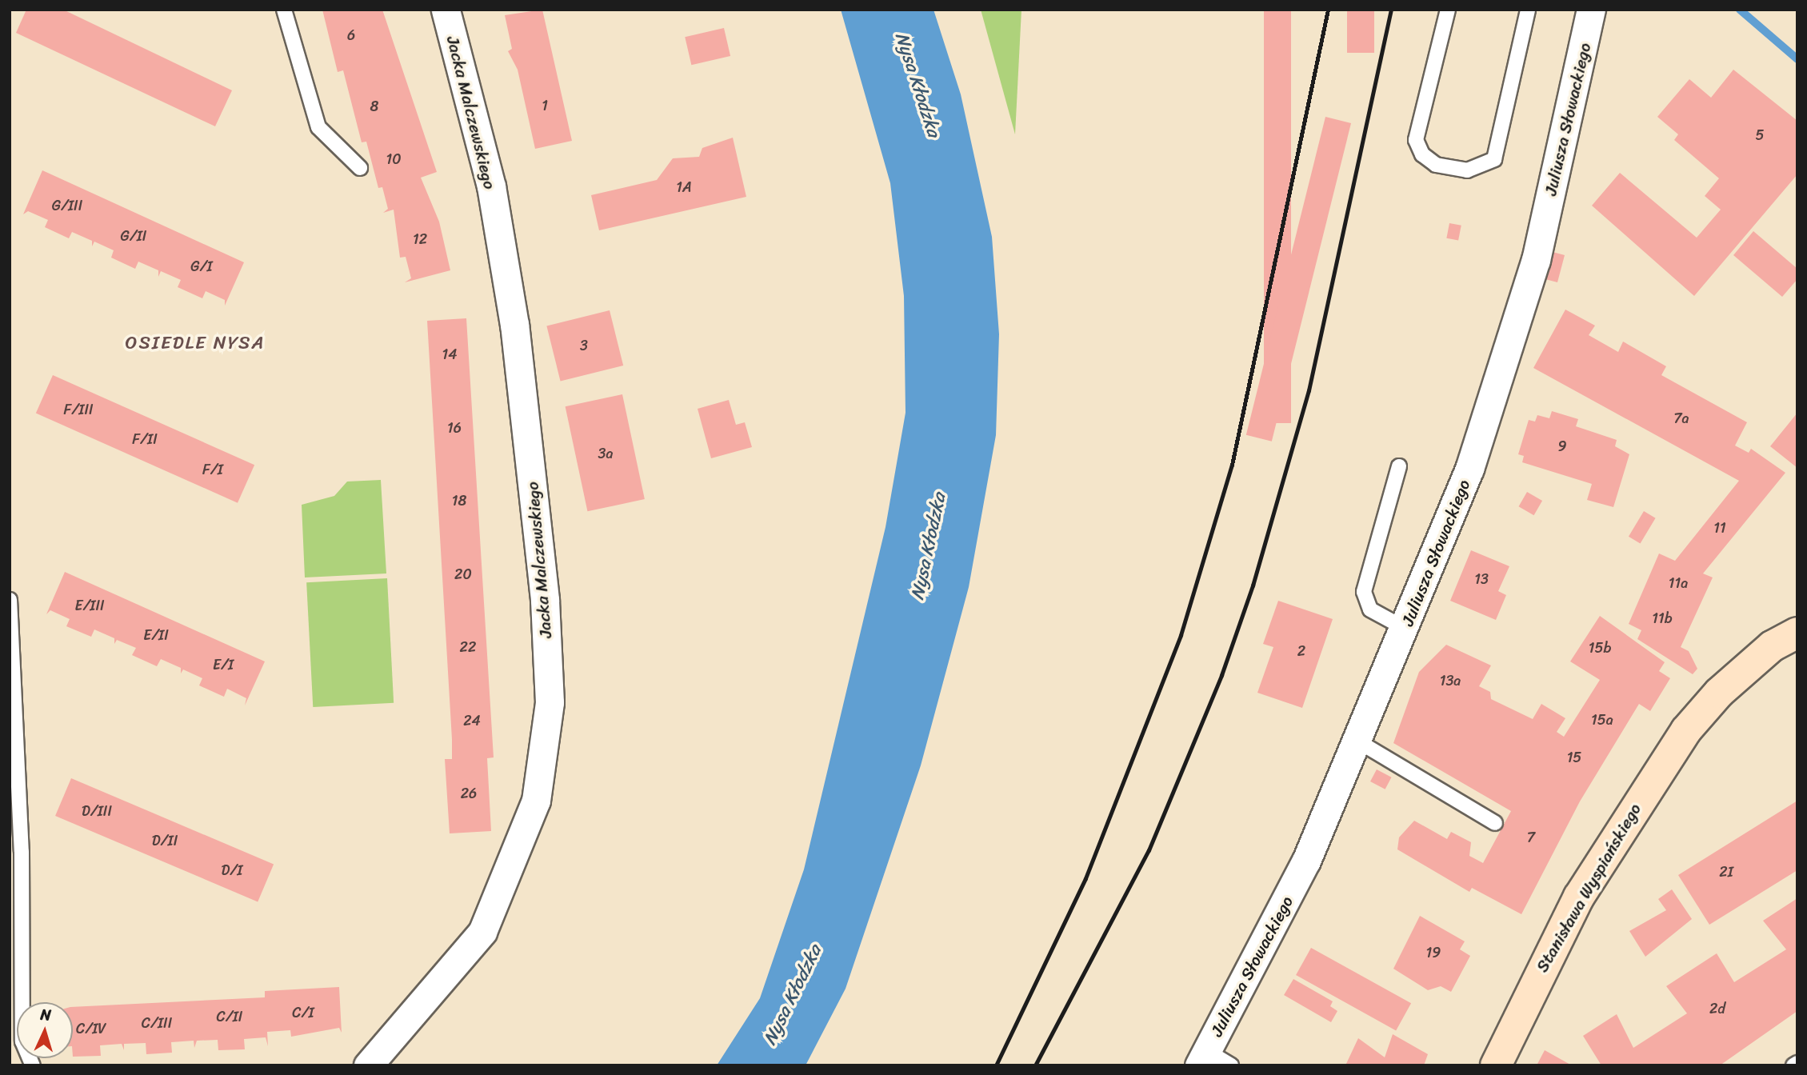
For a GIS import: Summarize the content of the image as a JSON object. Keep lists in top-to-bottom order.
{
  "streets": {
    "main road": ["Stanisława Wyspiańskiego"],
    "street": ["Jacka Malczewskiego", "Juliusza Słowackiego"]
  },
  "districts": ["OSIEDLE NYSA"],
  "water": ["Nysa Kłodzka"],
  "house_numbers": [
    "6",
    "1",
    "8",
    "5",
    "10",
    "1A",
    "G/III",
    "G/II",
    "12",
    "G/I",
    "3",
    "14",
    "F/III",
    "7a",
    "16",
    "F/II",
    "9",
    "3a",
    "F/I",
    "18",
    "11",
    "20",
    "13",
    "11a",
    "E/III",
    "11b",
    "E/II",
    "22",
    "15b",
    "2",
    "E/I",
    "13a",
    "15a",
    "24",
    "15",
    "26",
    "D/III",
    "7",
    "D/II",
    "D/I",
    "2I",
    "19",
    "2d",
    "C/I",
    "C/II",
    "C/III",
    "C/IV"
  ],
  "north": "top"
}
